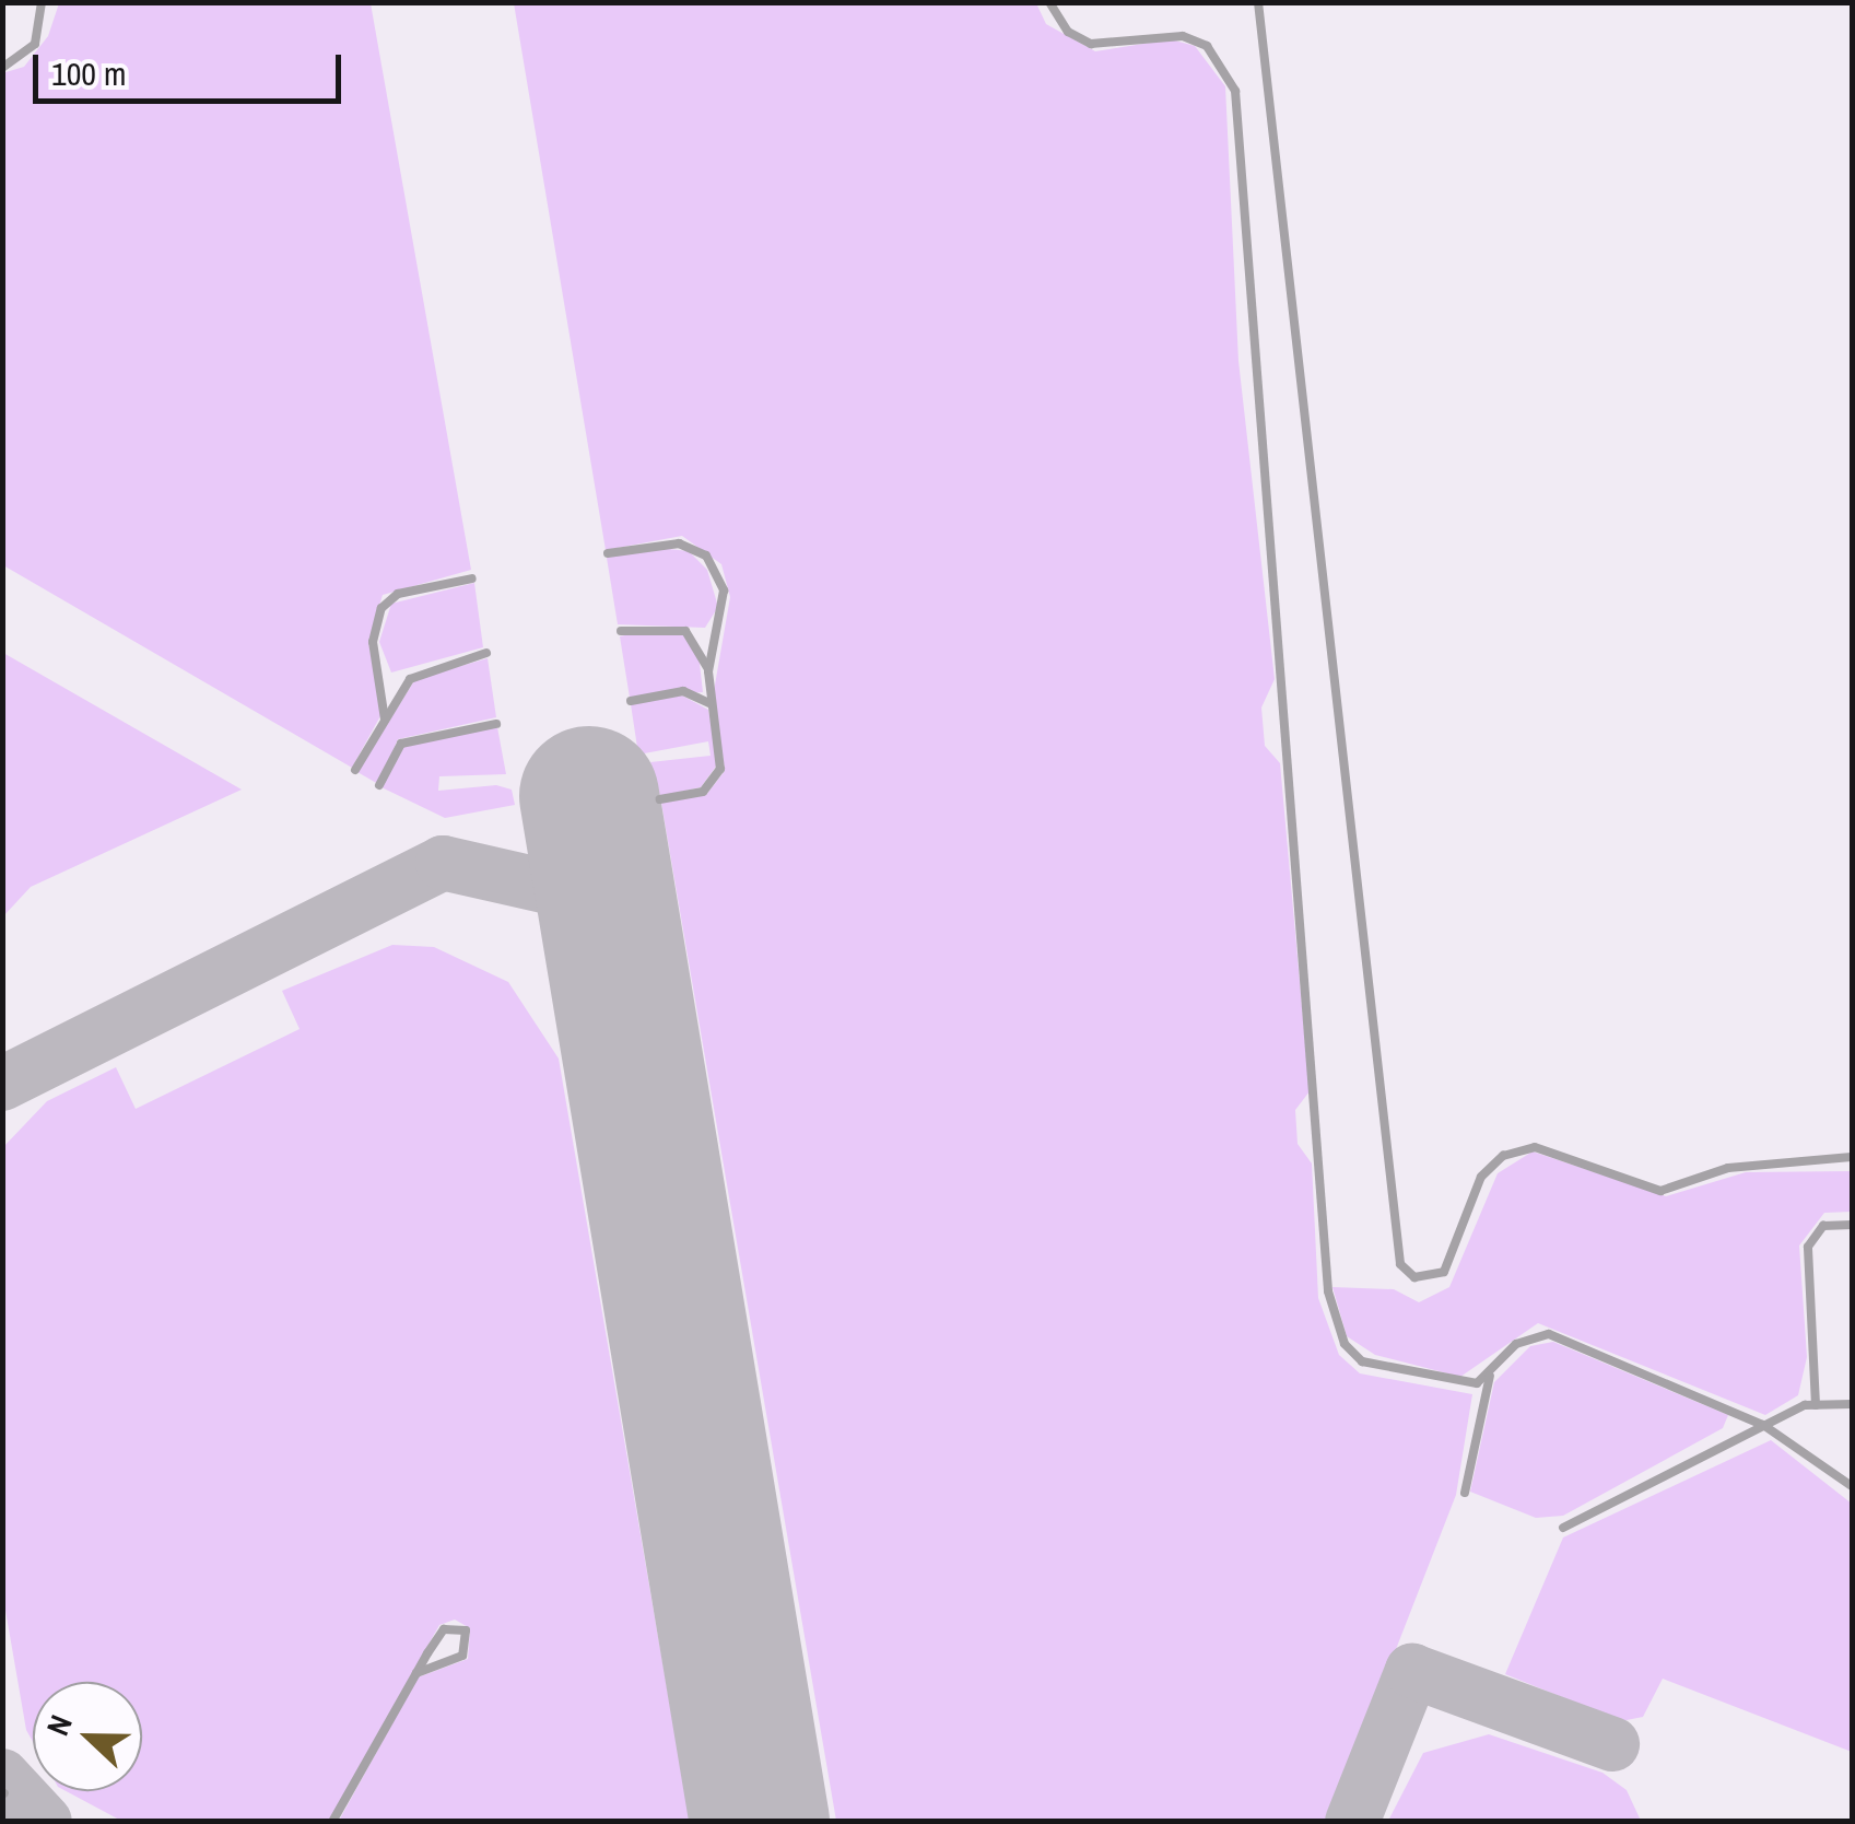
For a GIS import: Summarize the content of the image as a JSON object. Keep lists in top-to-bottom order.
{
  "scale_bar": "100 m",
  "north": "left"
}
